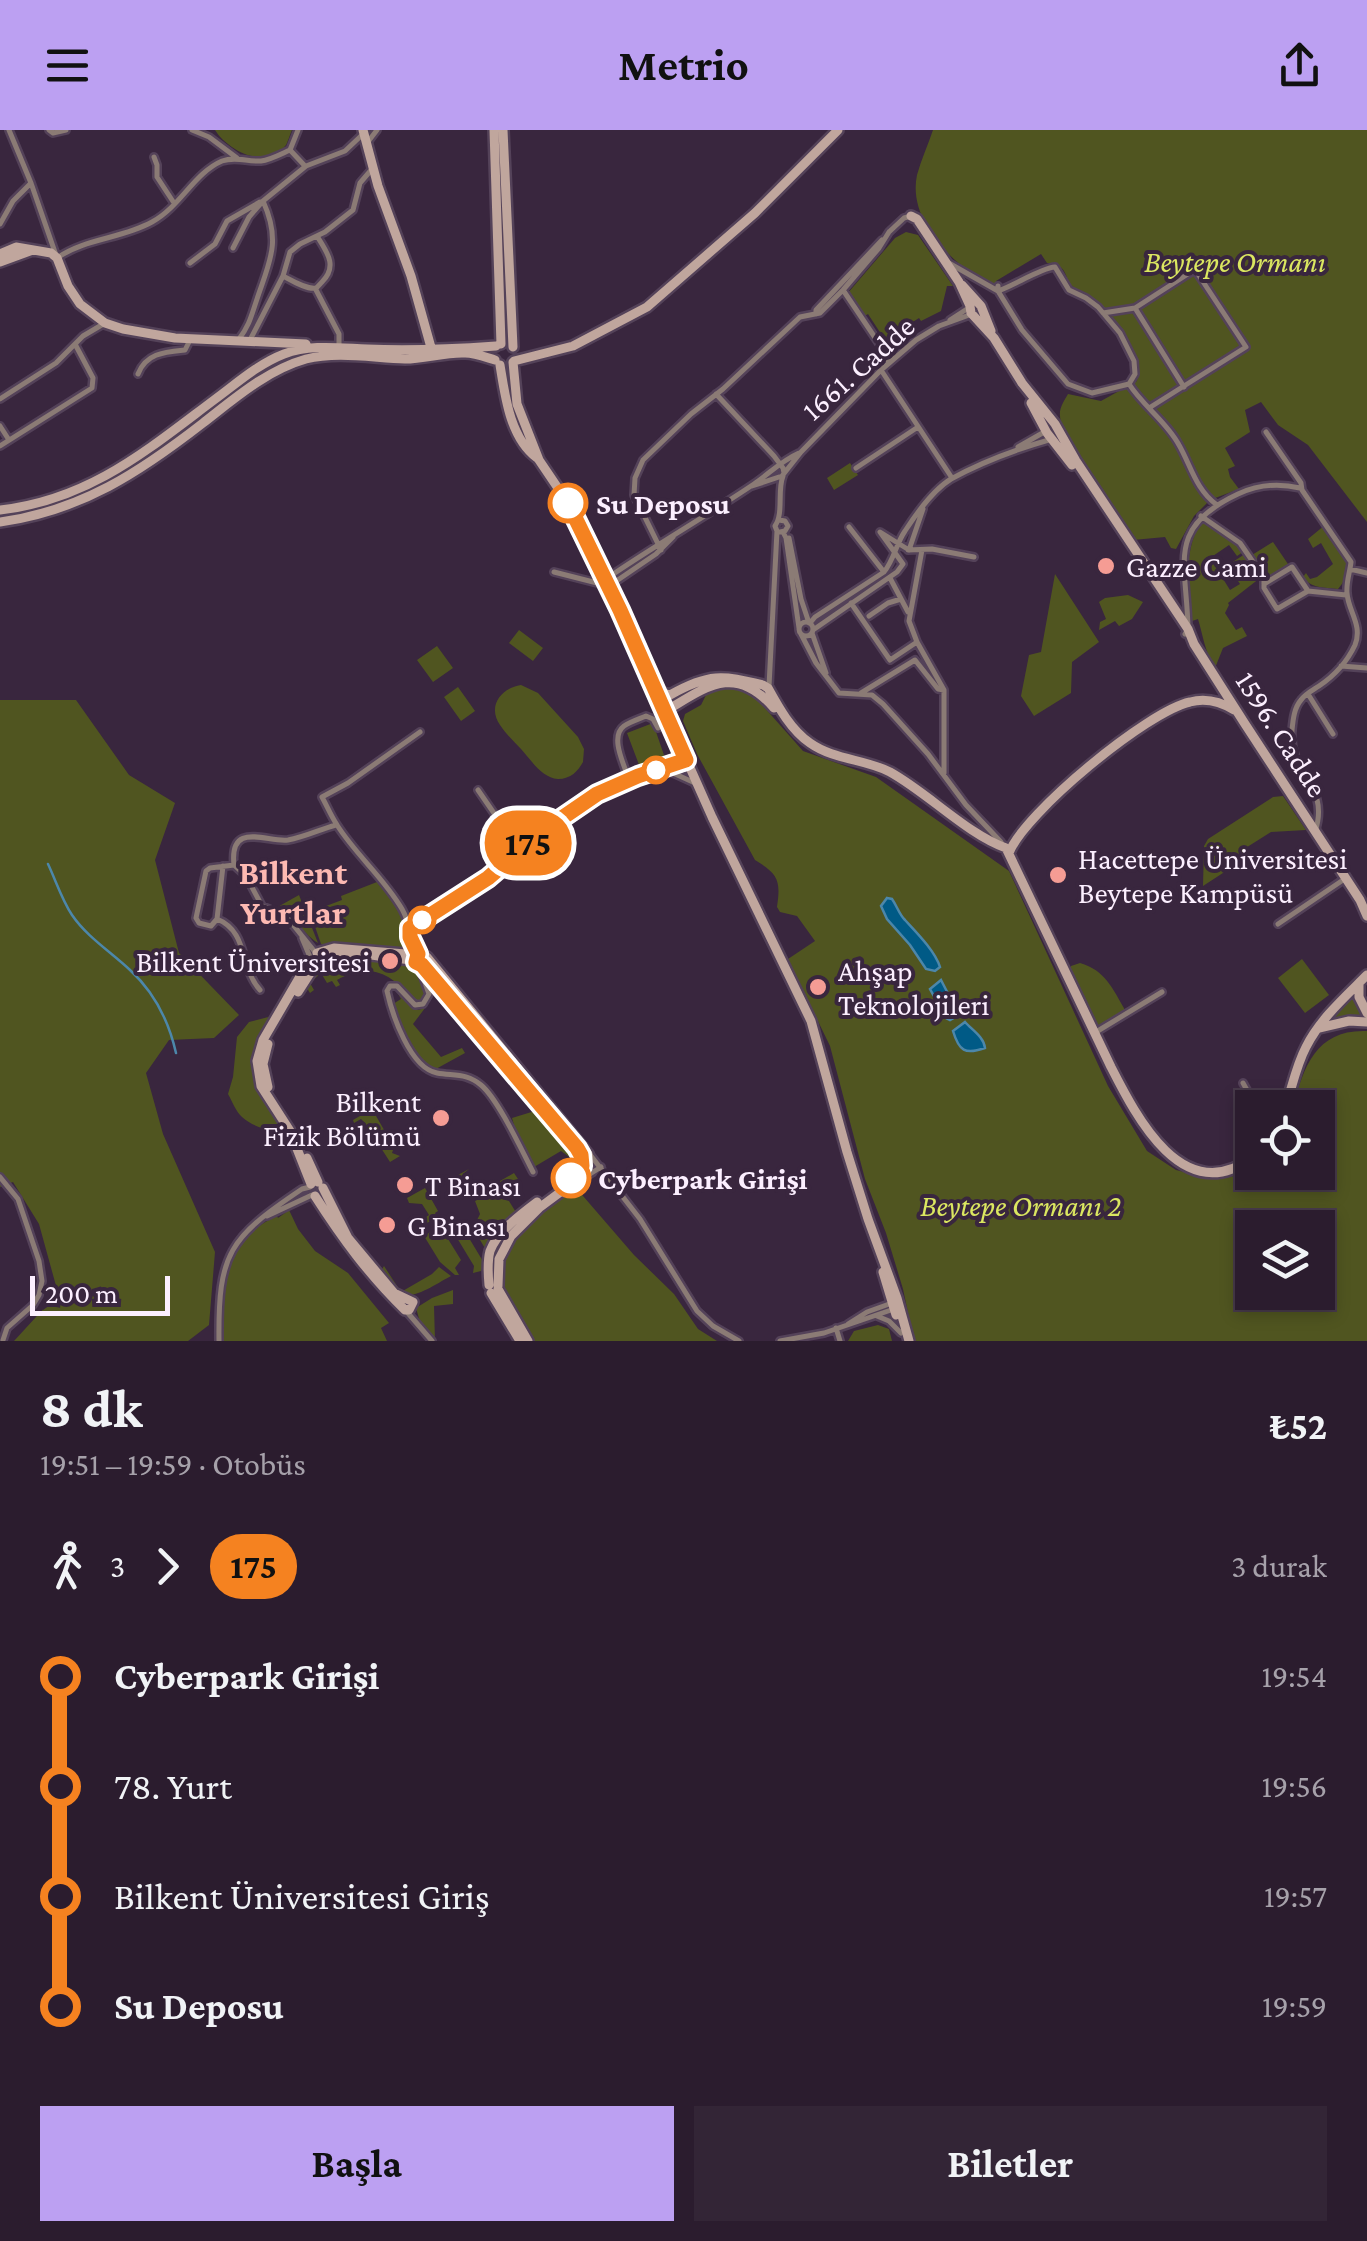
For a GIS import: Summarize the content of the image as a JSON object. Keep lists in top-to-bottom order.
{
  "streets": {
    "street": ["1661. Cadde", "1596. Cadde"]
  },
  "crossings": [
    ["1661. Cadde", "1596. Cadde"]
  ],
  "districts": ["Bilkent Yurtlar"],
  "parks": ["Beytepe Ormanı", "Beytepe Ormanı 2"],
  "places": [
    "Su Deposu",
    "Gazze Cami",
    "Hacettepe Üniversitesi Beytepe Kampüsü",
    "Bilkent Üniversitesi",
    "Ahşap Teknolojileri",
    "Bilkent Fizik Bölümü",
    "Cyberpark Girişi",
    "T Binası",
    "G Binası"
  ],
  "lines": ["bus line 175"],
  "scale_bar": "200 m",
  "page": {
    "header": "Metrio",
    "on_map": "175",
    "scale": "200 m",
    "heading": ["8 dk", "19:51 – 19:59 · Otobüs", "₺52"],
    "legs": ["3", "175", "3 durak"],
    "list": [
      {
        "name": "Cyberpark Girişi",
        "value": "19:54"
      },
      {
        "name": "78. Yurt",
        "value": "19:56"
      },
      {
        "name": "Bilkent Üniversitesi Giriş",
        "value": "19:57"
      },
      {
        "name": "Su Deposu",
        "value": "19:59"
      }
    ],
    "buttons": ["Başla", "Biletler"]
  }
}
